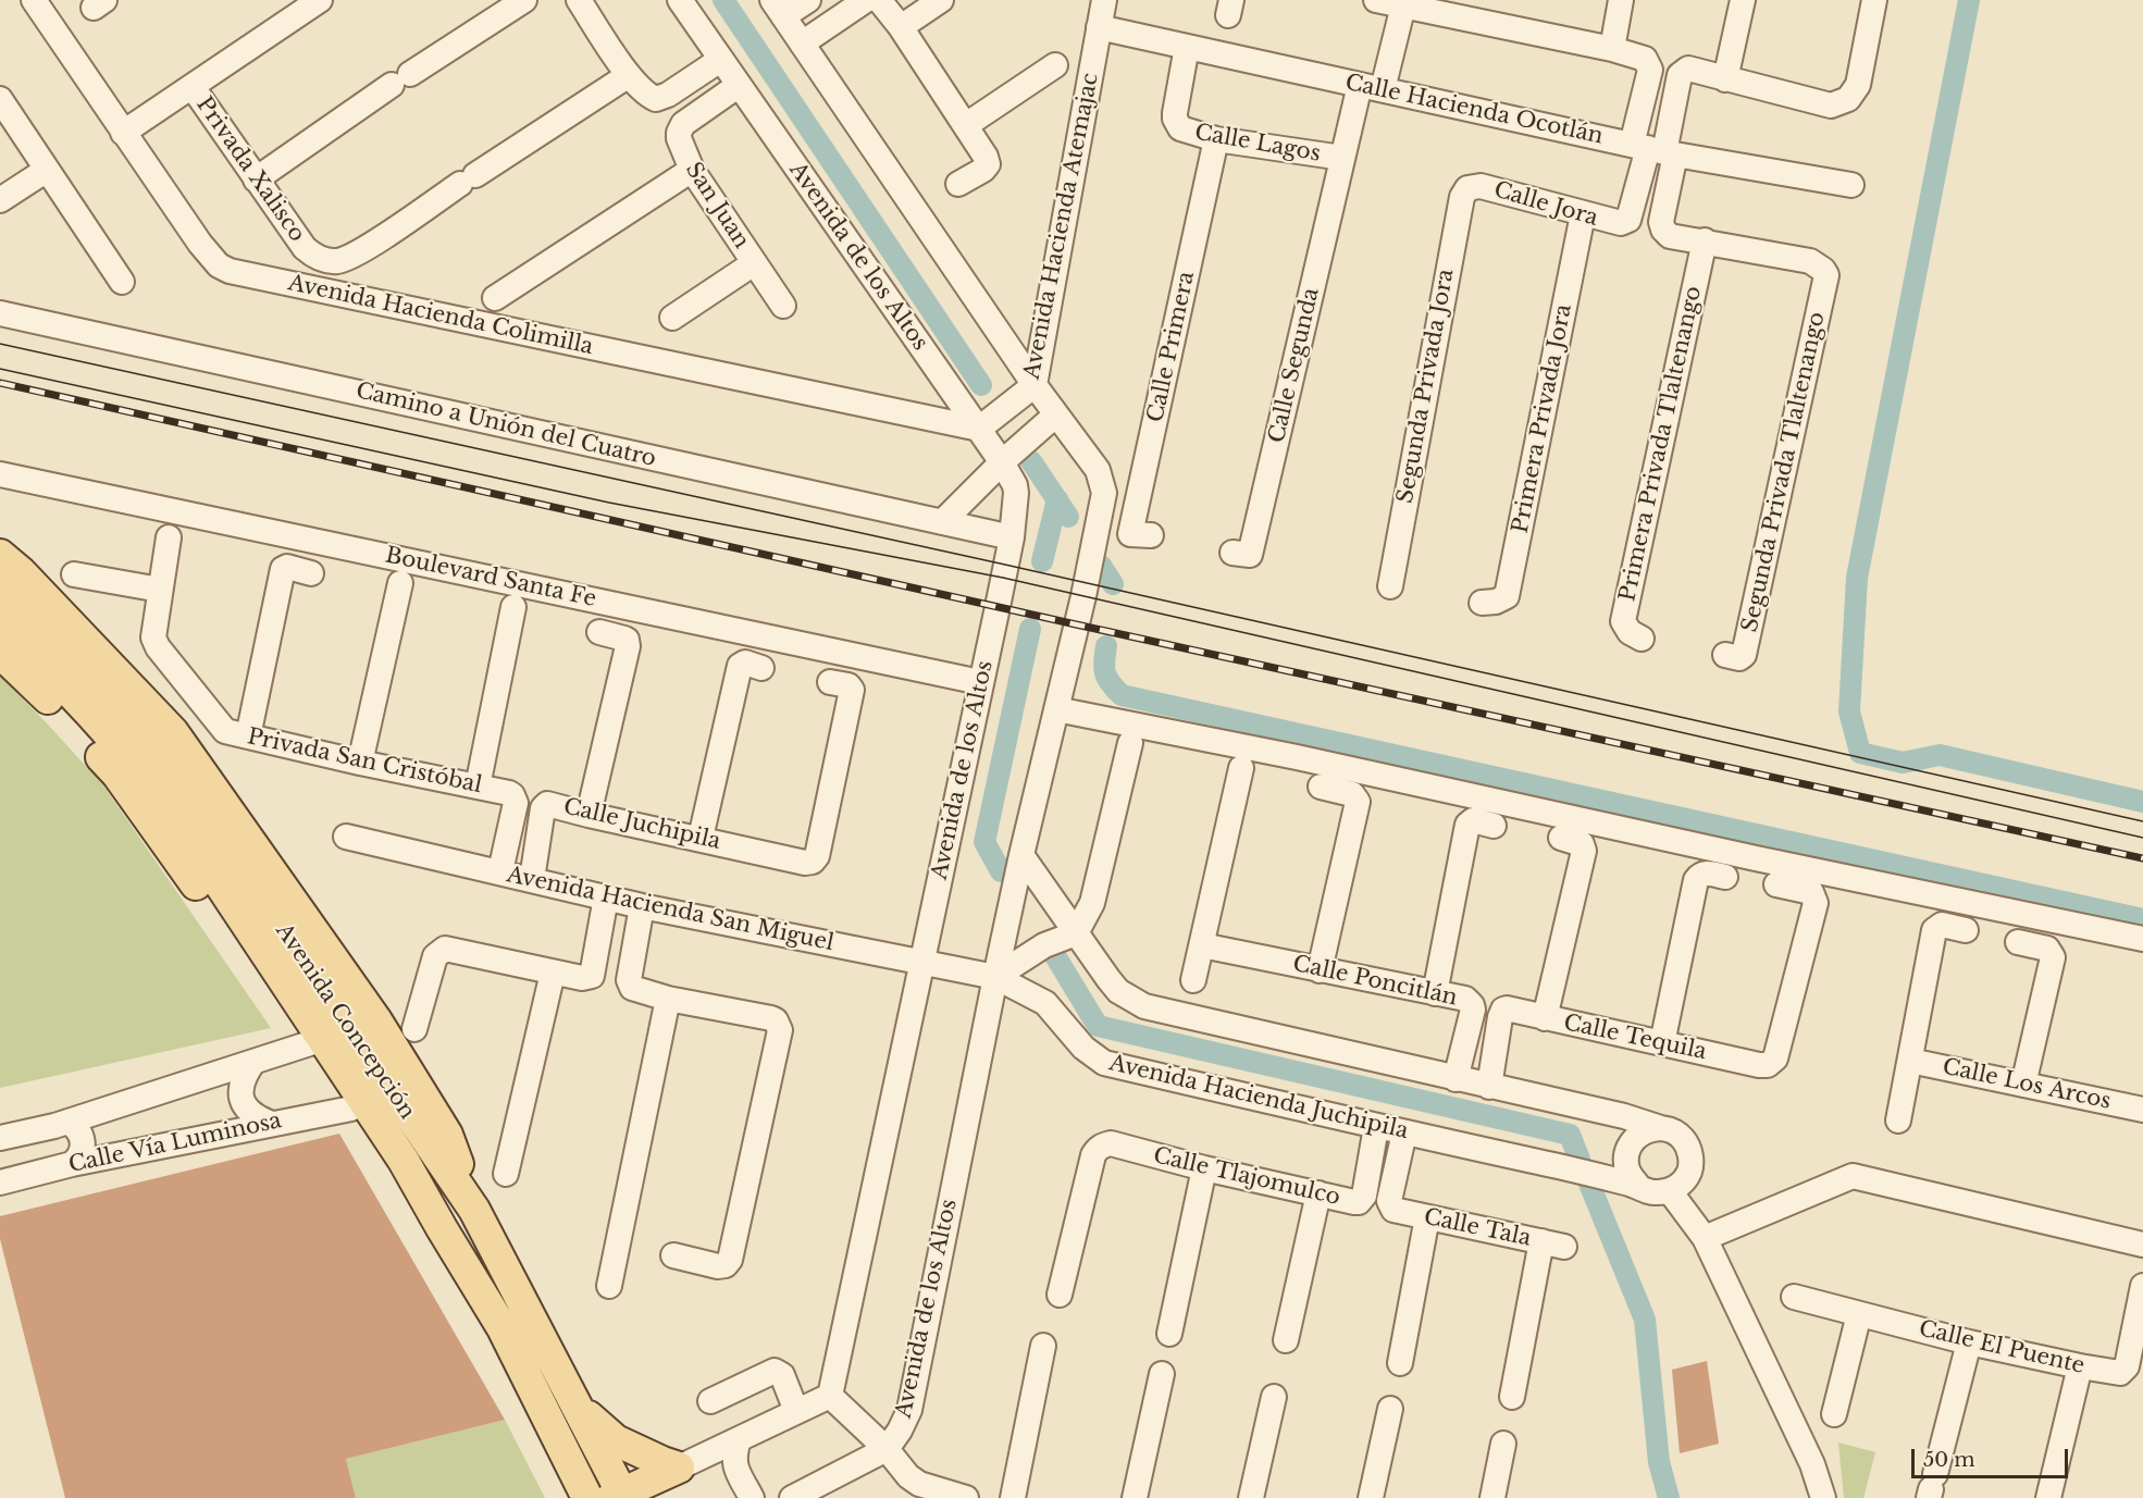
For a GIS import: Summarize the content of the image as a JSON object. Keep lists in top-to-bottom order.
{
  "streets": {
    "main road": ["Avenida Concepción"],
    "street": [
      "Calle Hacienda Ocotlán",
      "Calle Lagos",
      "Privada Xalisco",
      "Calle Jora",
      "San Juan",
      "Avenida Hacienda Atemajac",
      "Avenida de los Altos",
      "Avenida Hacienda Colimilla",
      "Calle Primera",
      "Calle Segunda",
      "Segunda Privada Jora",
      "Primera Privada Jora",
      "Camino a Unión del Cuatro",
      "Primera Privada Tlaltenango",
      "Segunda Privada Tlaltenango",
      "Boulevard Santa Fe",
      "Privada San Cristóbal",
      "Calle Juchipila",
      "Avenida Hacienda San Miguel",
      "Calle Poncitlán",
      "Calle Tequila",
      "Calle Los Arcos",
      "Avenida Hacienda Juchipila",
      "Calle Vía Luminosa",
      "Calle Tlajomulco",
      "Calle Tala",
      "Calle El Puente"
    ]
  },
  "crossings": [
    ["Calle Hacienda Ocotlán", "Calle Lagos"],
    ["Calle Hacienda Ocotlán", "Calle Jora"],
    ["Calle Hacienda Ocotlán", "Avenida Hacienda Atemajac"],
    ["Calle Lagos", "Calle Primera"],
    ["Calle Lagos", "Calle Segunda"],
    ["Calle Jora", "Segunda Privada Jora"],
    ["Calle Jora", "Primera Privada Jora"],
    ["San Juan", "Avenida de los Altos"],
    ["Avenida Hacienda Atemajac", "Avenida de los Altos"],
    ["Avenida Hacienda Atemajac", "Avenida Hacienda Colimilla"],
    ["Avenida de los Altos", "Avenida Hacienda Colimilla"],
    ["Avenida de los Altos", "Camino a Unión del Cuatro"],
    ["Avenida de los Altos", "Boulevard Santa Fe"],
    ["Avenida de los Altos", "Avenida Hacienda San Miguel"],
    ["Avenida de los Altos", "Avenida Hacienda Juchipila"],
    ["Primera Privada Tlaltenango", "Segunda Privada Tlaltenango"],
    ["Privada San Cristóbal", "Avenida Hacienda San Miguel"],
    ["Calle Juchipila", "Avenida Hacienda San Miguel"],
    ["Avenida Hacienda San Miguel", "Avenida Hacienda Juchipila"],
    ["Avenida Hacienda Juchipila", "Calle Tlajomulco"],
    ["Avenida Hacienda Juchipila", "Calle Tala"]
  ],
  "scale_bar": "50 m"
}
